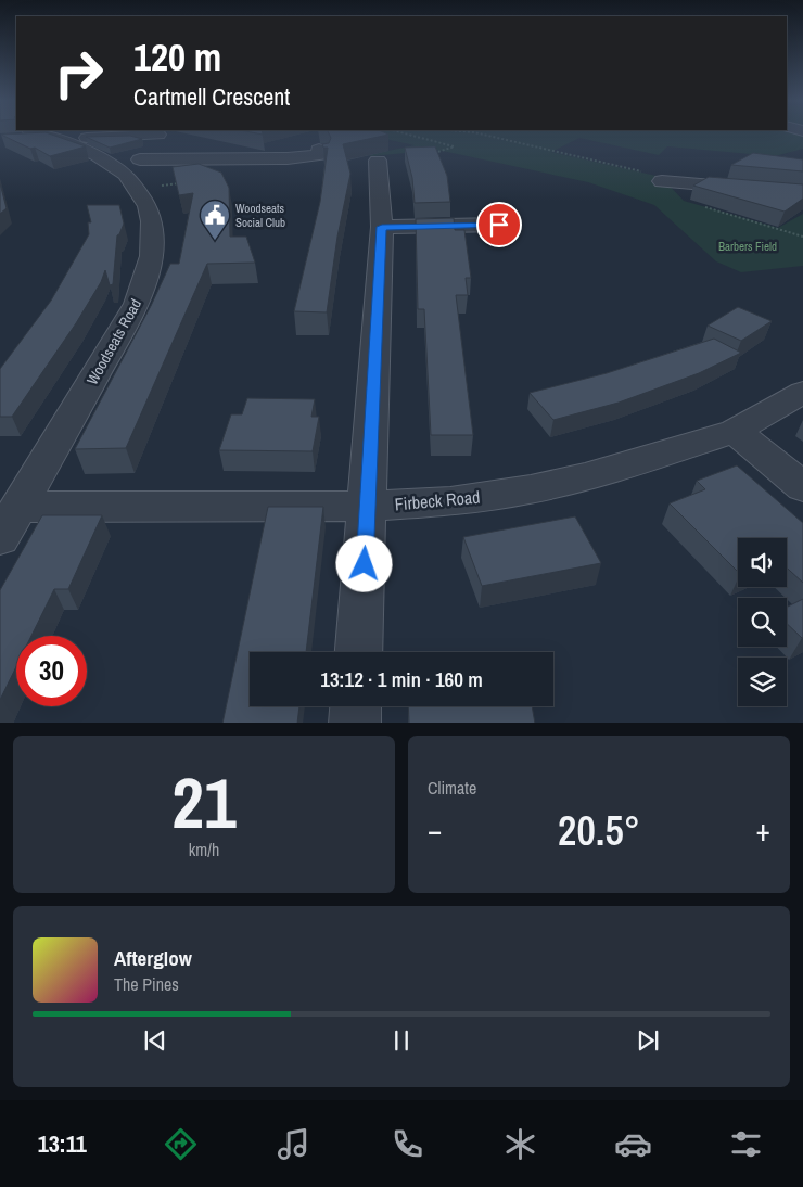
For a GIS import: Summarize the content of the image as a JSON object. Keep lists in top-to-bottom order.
{
  "streets": {
    "street": ["Woodseats Road", "Firbeck Road"]
  },
  "crossings": [
    ["Woodseats Road", "Firbeck Road"]
  ],
  "parks": ["Barbers Field"],
  "places": {
    "public building": ["Woodseats Social Club"]
  },
  "page": {
    "turn": ["120 m", "Cartmell Crescent"],
    "limit": "30",
    "trip": "13:12 · 1 min · 160 m",
    "tile": [
      ["21", "km/h"],
      "Climate"
    ],
    "heat": ["−", "20.5°", "+"],
    "song": ["Afterglow", "The Pines"],
    "tabs": "13:11"
  }
}
